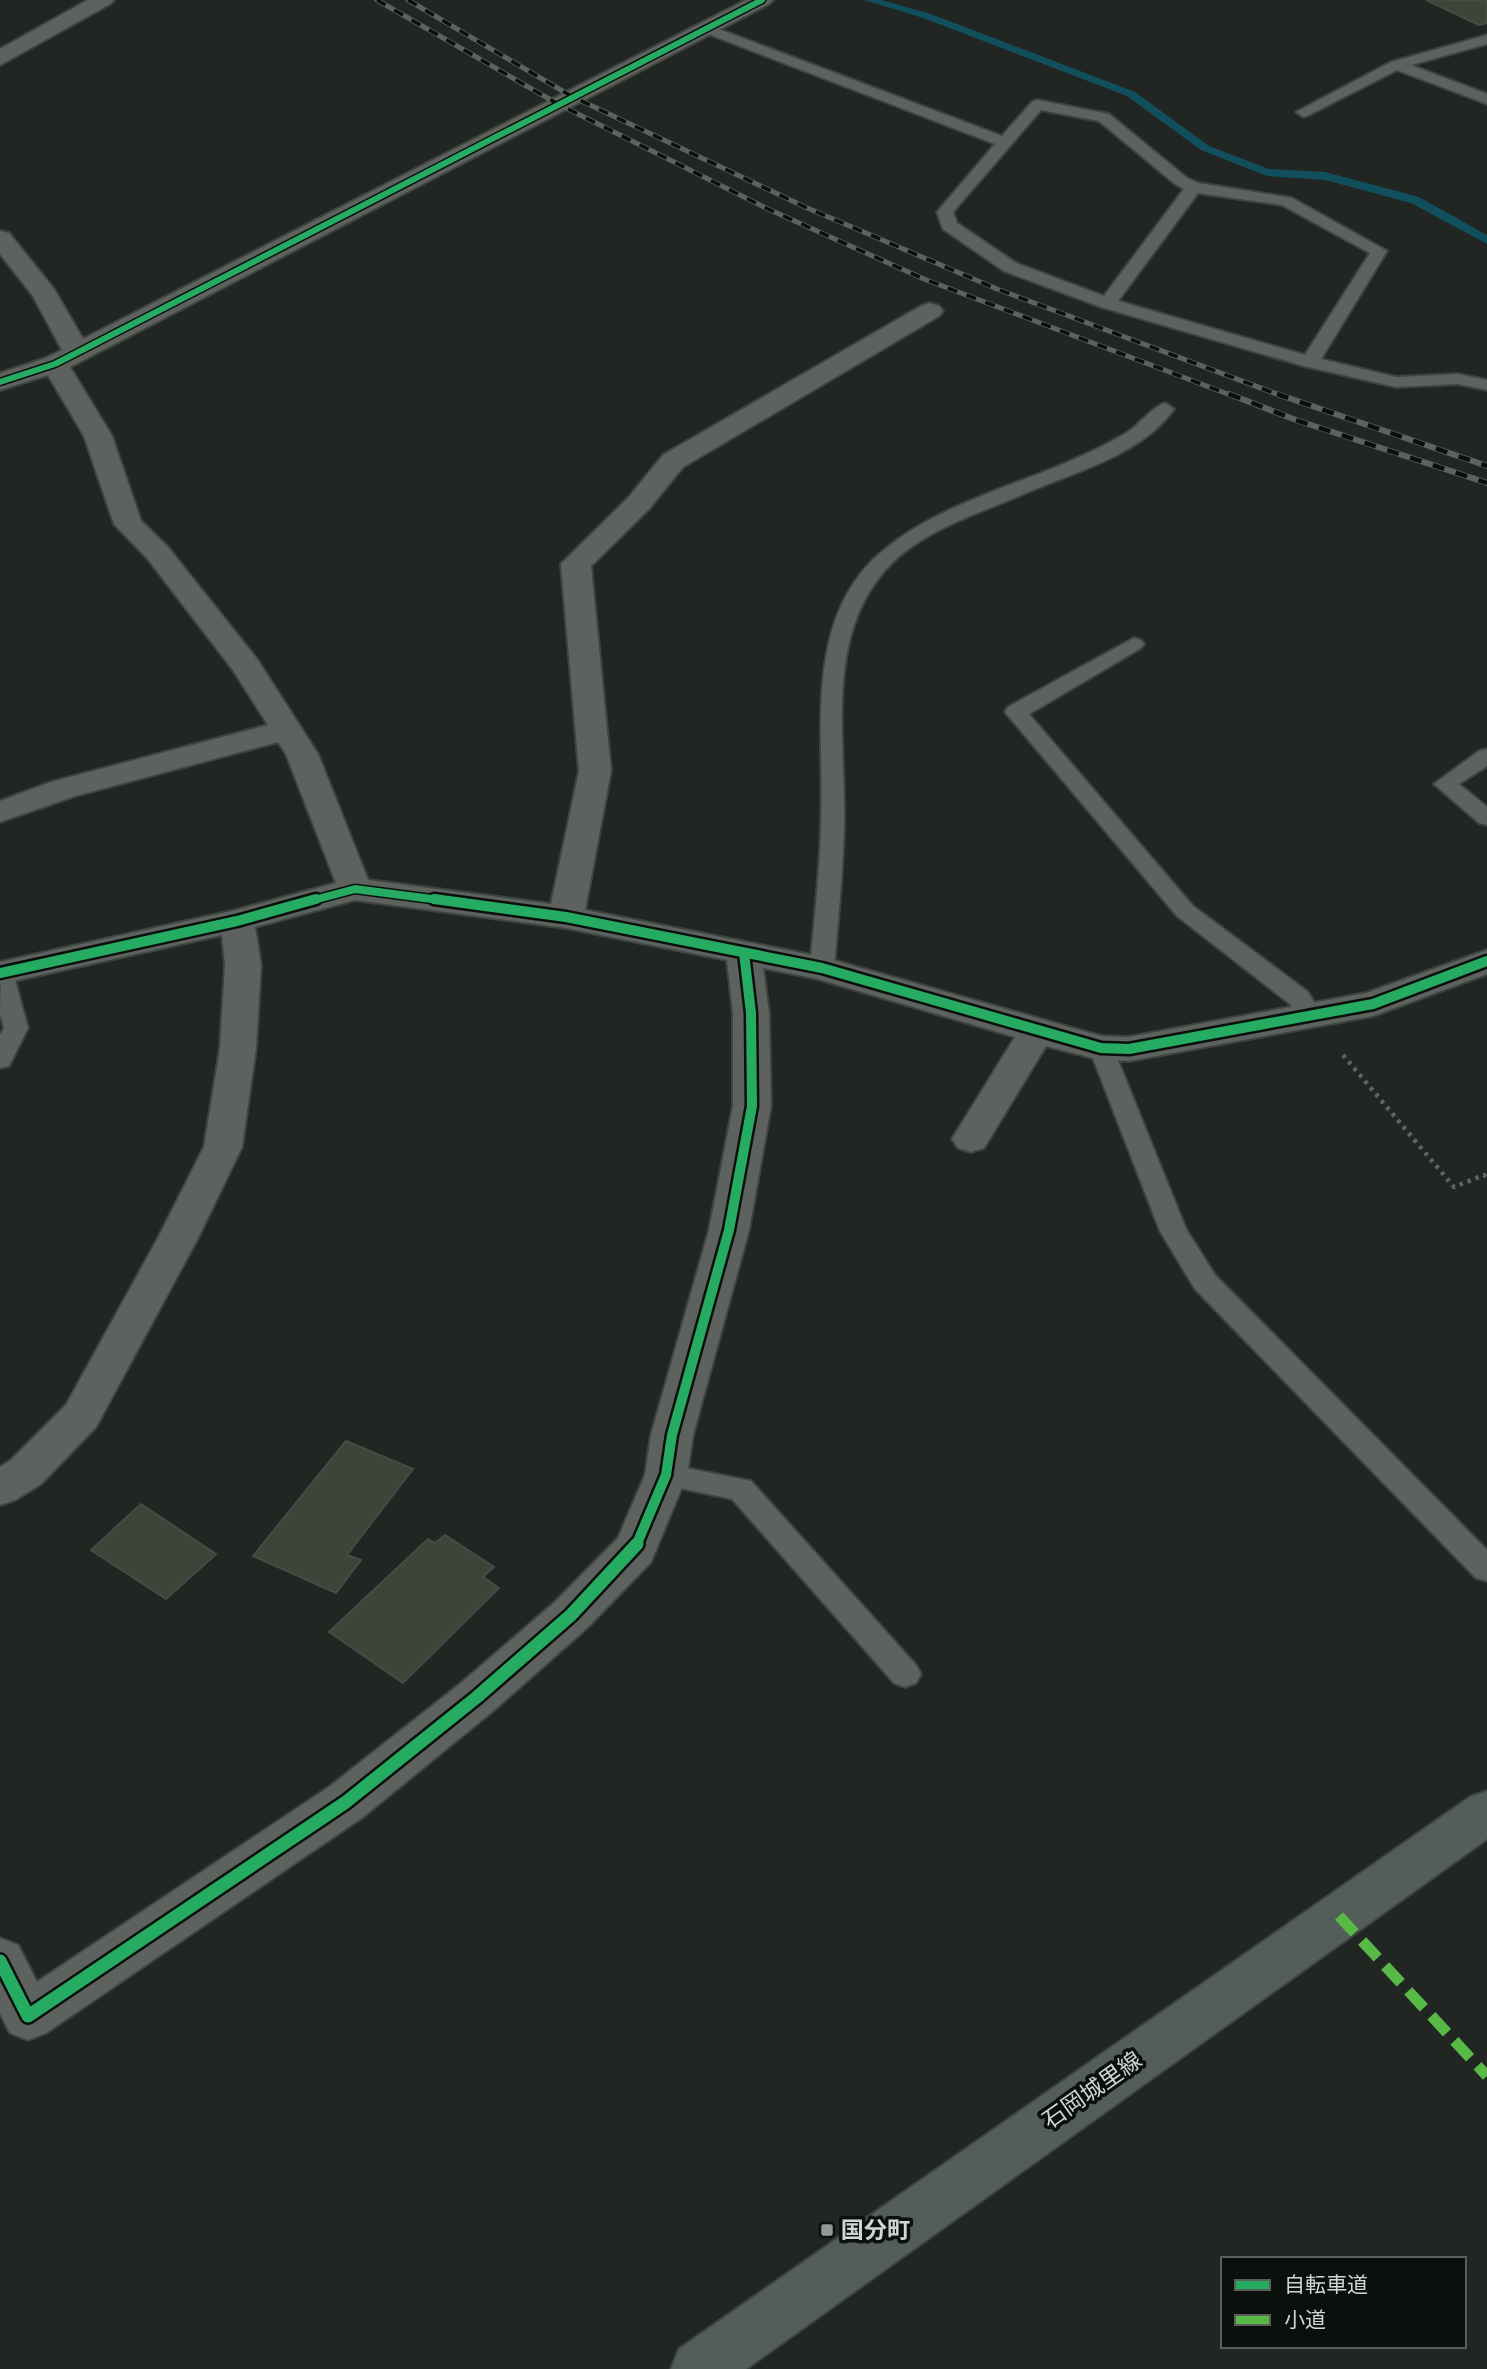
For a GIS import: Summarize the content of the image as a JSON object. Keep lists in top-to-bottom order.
{
  "streets": {
    "main road": ["石岡城里線"]
  },
  "places": {
    "transit": ["国分町"]
  },
  "legend": ["自転車道", "小道"]
}
